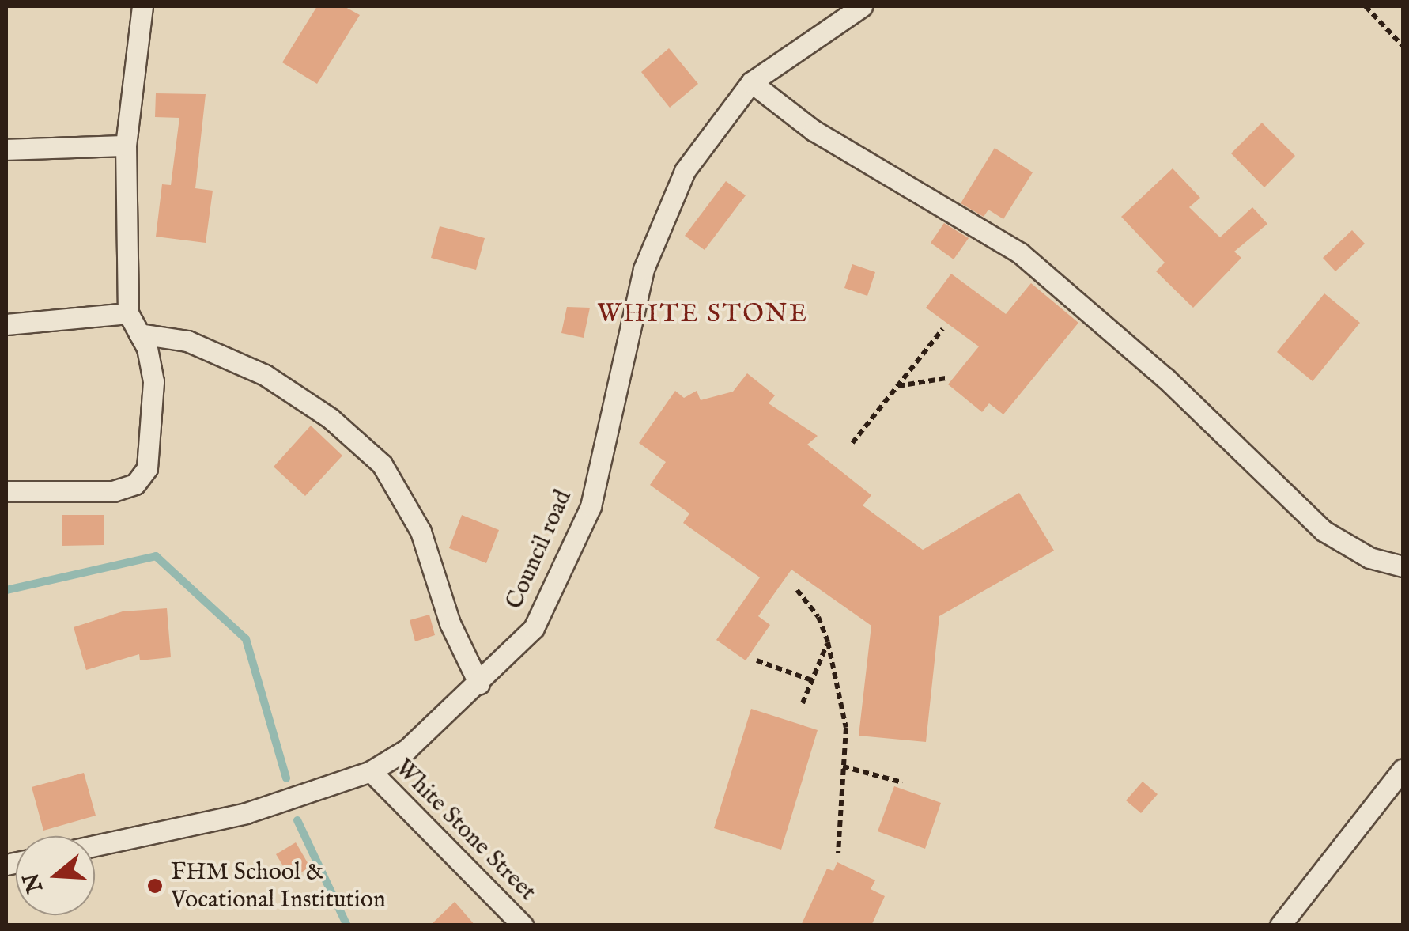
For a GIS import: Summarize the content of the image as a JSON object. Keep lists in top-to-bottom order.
{
  "streets": {
    "street": ["Council road", "White Stone Street"]
  },
  "crossings": [
    ["Council road", "White Stone Street"]
  ],
  "districts": ["WHITE STONE"],
  "places": ["FHM School & Vocational Institution"],
  "north": "left"
}
